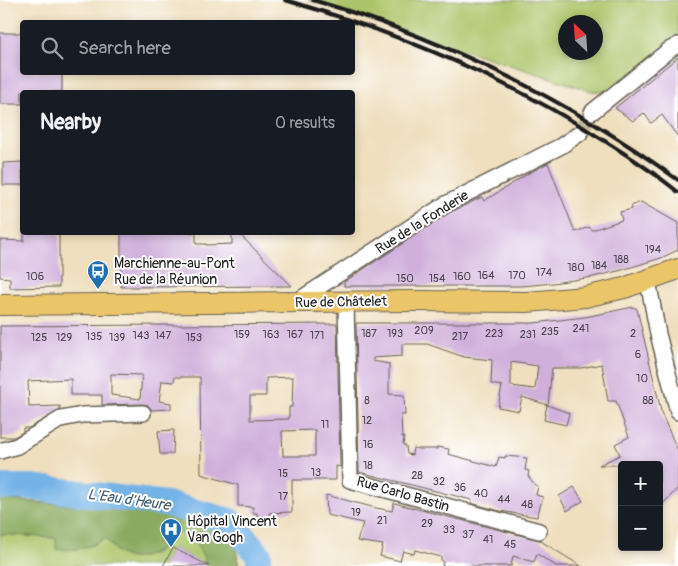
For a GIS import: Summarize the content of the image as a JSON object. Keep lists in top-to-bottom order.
{
  "streets": {
    "main road": ["Rue de Châtelet"],
    "street": ["Rue de la Fonderie", "Rue Carlo Bastin"]
  },
  "crossings": [
    ["Rue de la Fonderie", "Rue de Châtelet"],
    ["Rue de Châtelet", "Rue Carlo Bastin"]
  ],
  "water": ["L'Eau d'Heure"],
  "places": {
    "bus stop": ["Marchienne-au-Pont Rue de la Réunion"],
    "hospital": ["Hôpital Vincent Van Gogh"]
  },
  "house_numbers": [
    "194",
    "188",
    "184",
    "180",
    "174",
    "164",
    "170",
    "106",
    "160",
    "150",
    "154",
    "241",
    "209",
    "235",
    "187",
    "193",
    "223",
    "2",
    "159",
    "163",
    "167",
    "231",
    "143",
    "147",
    "171",
    "135",
    "217",
    "125",
    "129",
    "139",
    "153",
    "6",
    "10",
    "8",
    "88",
    "12",
    "11",
    "16",
    "18",
    "13",
    "15",
    "28",
    "32",
    "36",
    "40",
    "17",
    "44",
    "48",
    "19",
    "21",
    "29",
    "33",
    "37",
    "41",
    "45"
  ],
  "north": "top left",
  "page": {
    "search": "Search here",
    "heading": ["Nearby", "0 results"],
    "map_buttons": ["+", "−"]
  }
}
